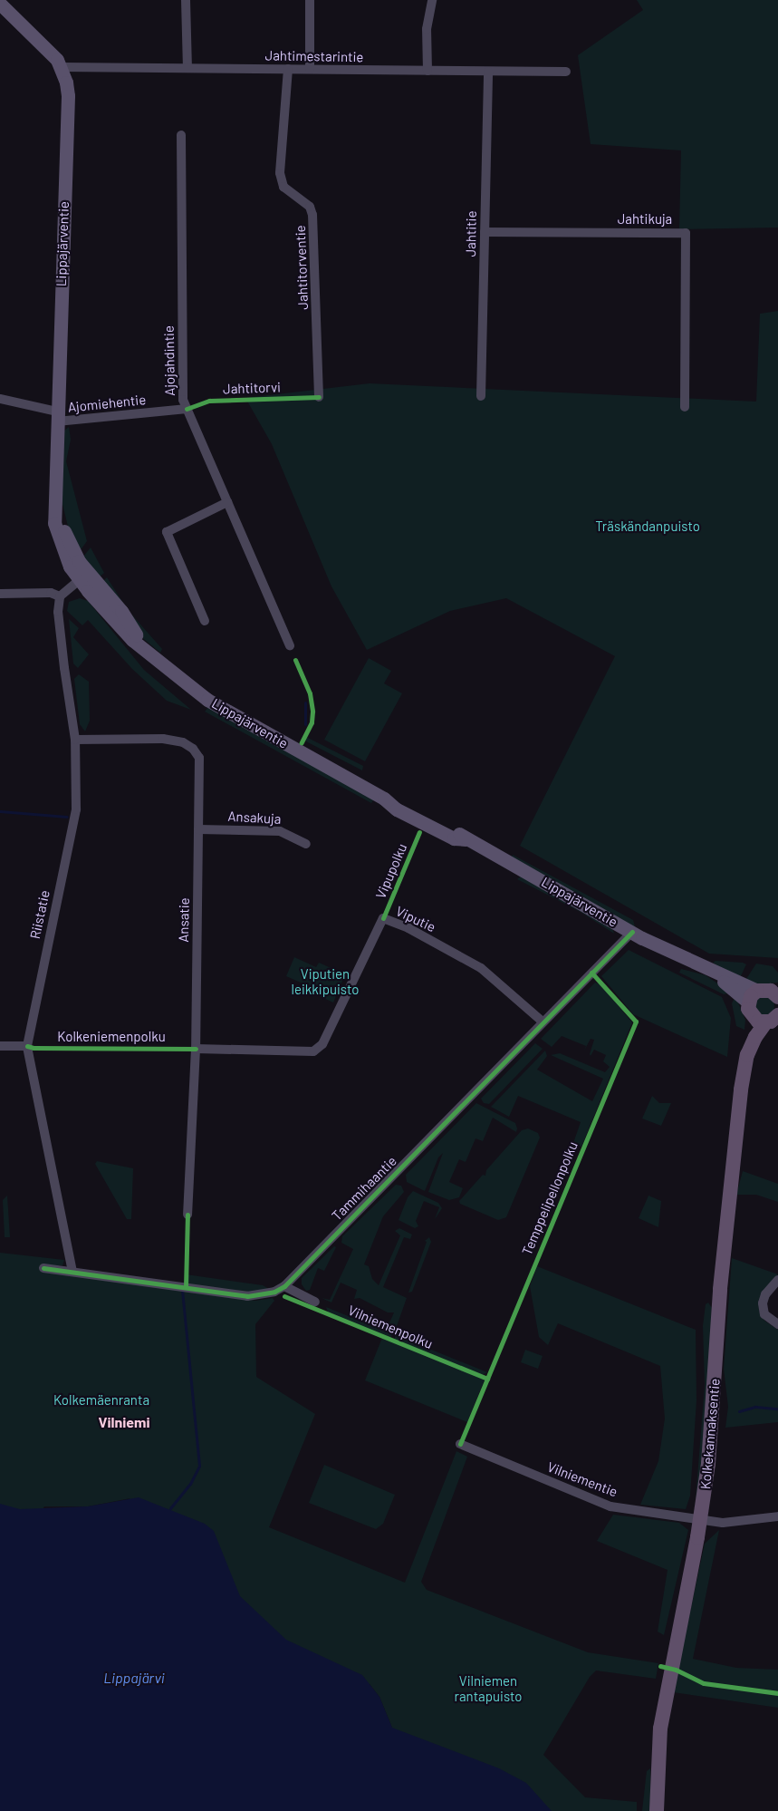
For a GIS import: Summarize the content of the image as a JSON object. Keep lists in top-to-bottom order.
{
  "streets": {
    "main road": ["Lippajärventie", "Kolkekannaksentie"],
    "street": [
      "Jahtimestarintie",
      "Jahtikuja",
      "Jahtitie",
      "Jahtitorventie",
      "Ajojahdintie",
      "Ajomiehentie",
      "Ansakuja",
      "Riistatie",
      "Viputie",
      "Ansatie",
      "Tammihaantie",
      "Vilniementie"
    ],
    "cycle path": [
      "Jahtitorvi",
      "Vipupolku",
      "Kolkeniemenpolku",
      "Temppelipellonpolku",
      "Vilniemenpolku"
    ]
  },
  "crossings": [
    ["Jahtimestarintie", "Jahtitie"],
    ["Jahtimestarintie", "Lippajärventie"],
    ["Jahtimestarintie", "Jahtitorventie"],
    ["Jahtikuja", "Jahtitie"],
    ["Lippajärventie", "Ajomiehentie"],
    ["Lippajärventie", "Tammihaantie"],
    ["Lippajärventie", "Kolkekannaksentie"],
    ["Ajojahdintie", "Ajomiehentie"],
    ["Ansakuja", "Ansatie"],
    ["Riistatie", "Ansatie"],
    ["Riistatie", "Tammihaantie"],
    ["Viputie", "Ansatie"],
    ["Viputie", "Tammihaantie"],
    ["Kolkekannaksentie", "Vilniementie"]
  ],
  "districts": ["Vilniemi"],
  "water": ["Lippajärvi"],
  "parks": [
    "Träskändanpuisto",
    "Viputien leikkipuisto",
    "Kolkemäenranta",
    "Vilniemen rantapuisto"
  ]
}
